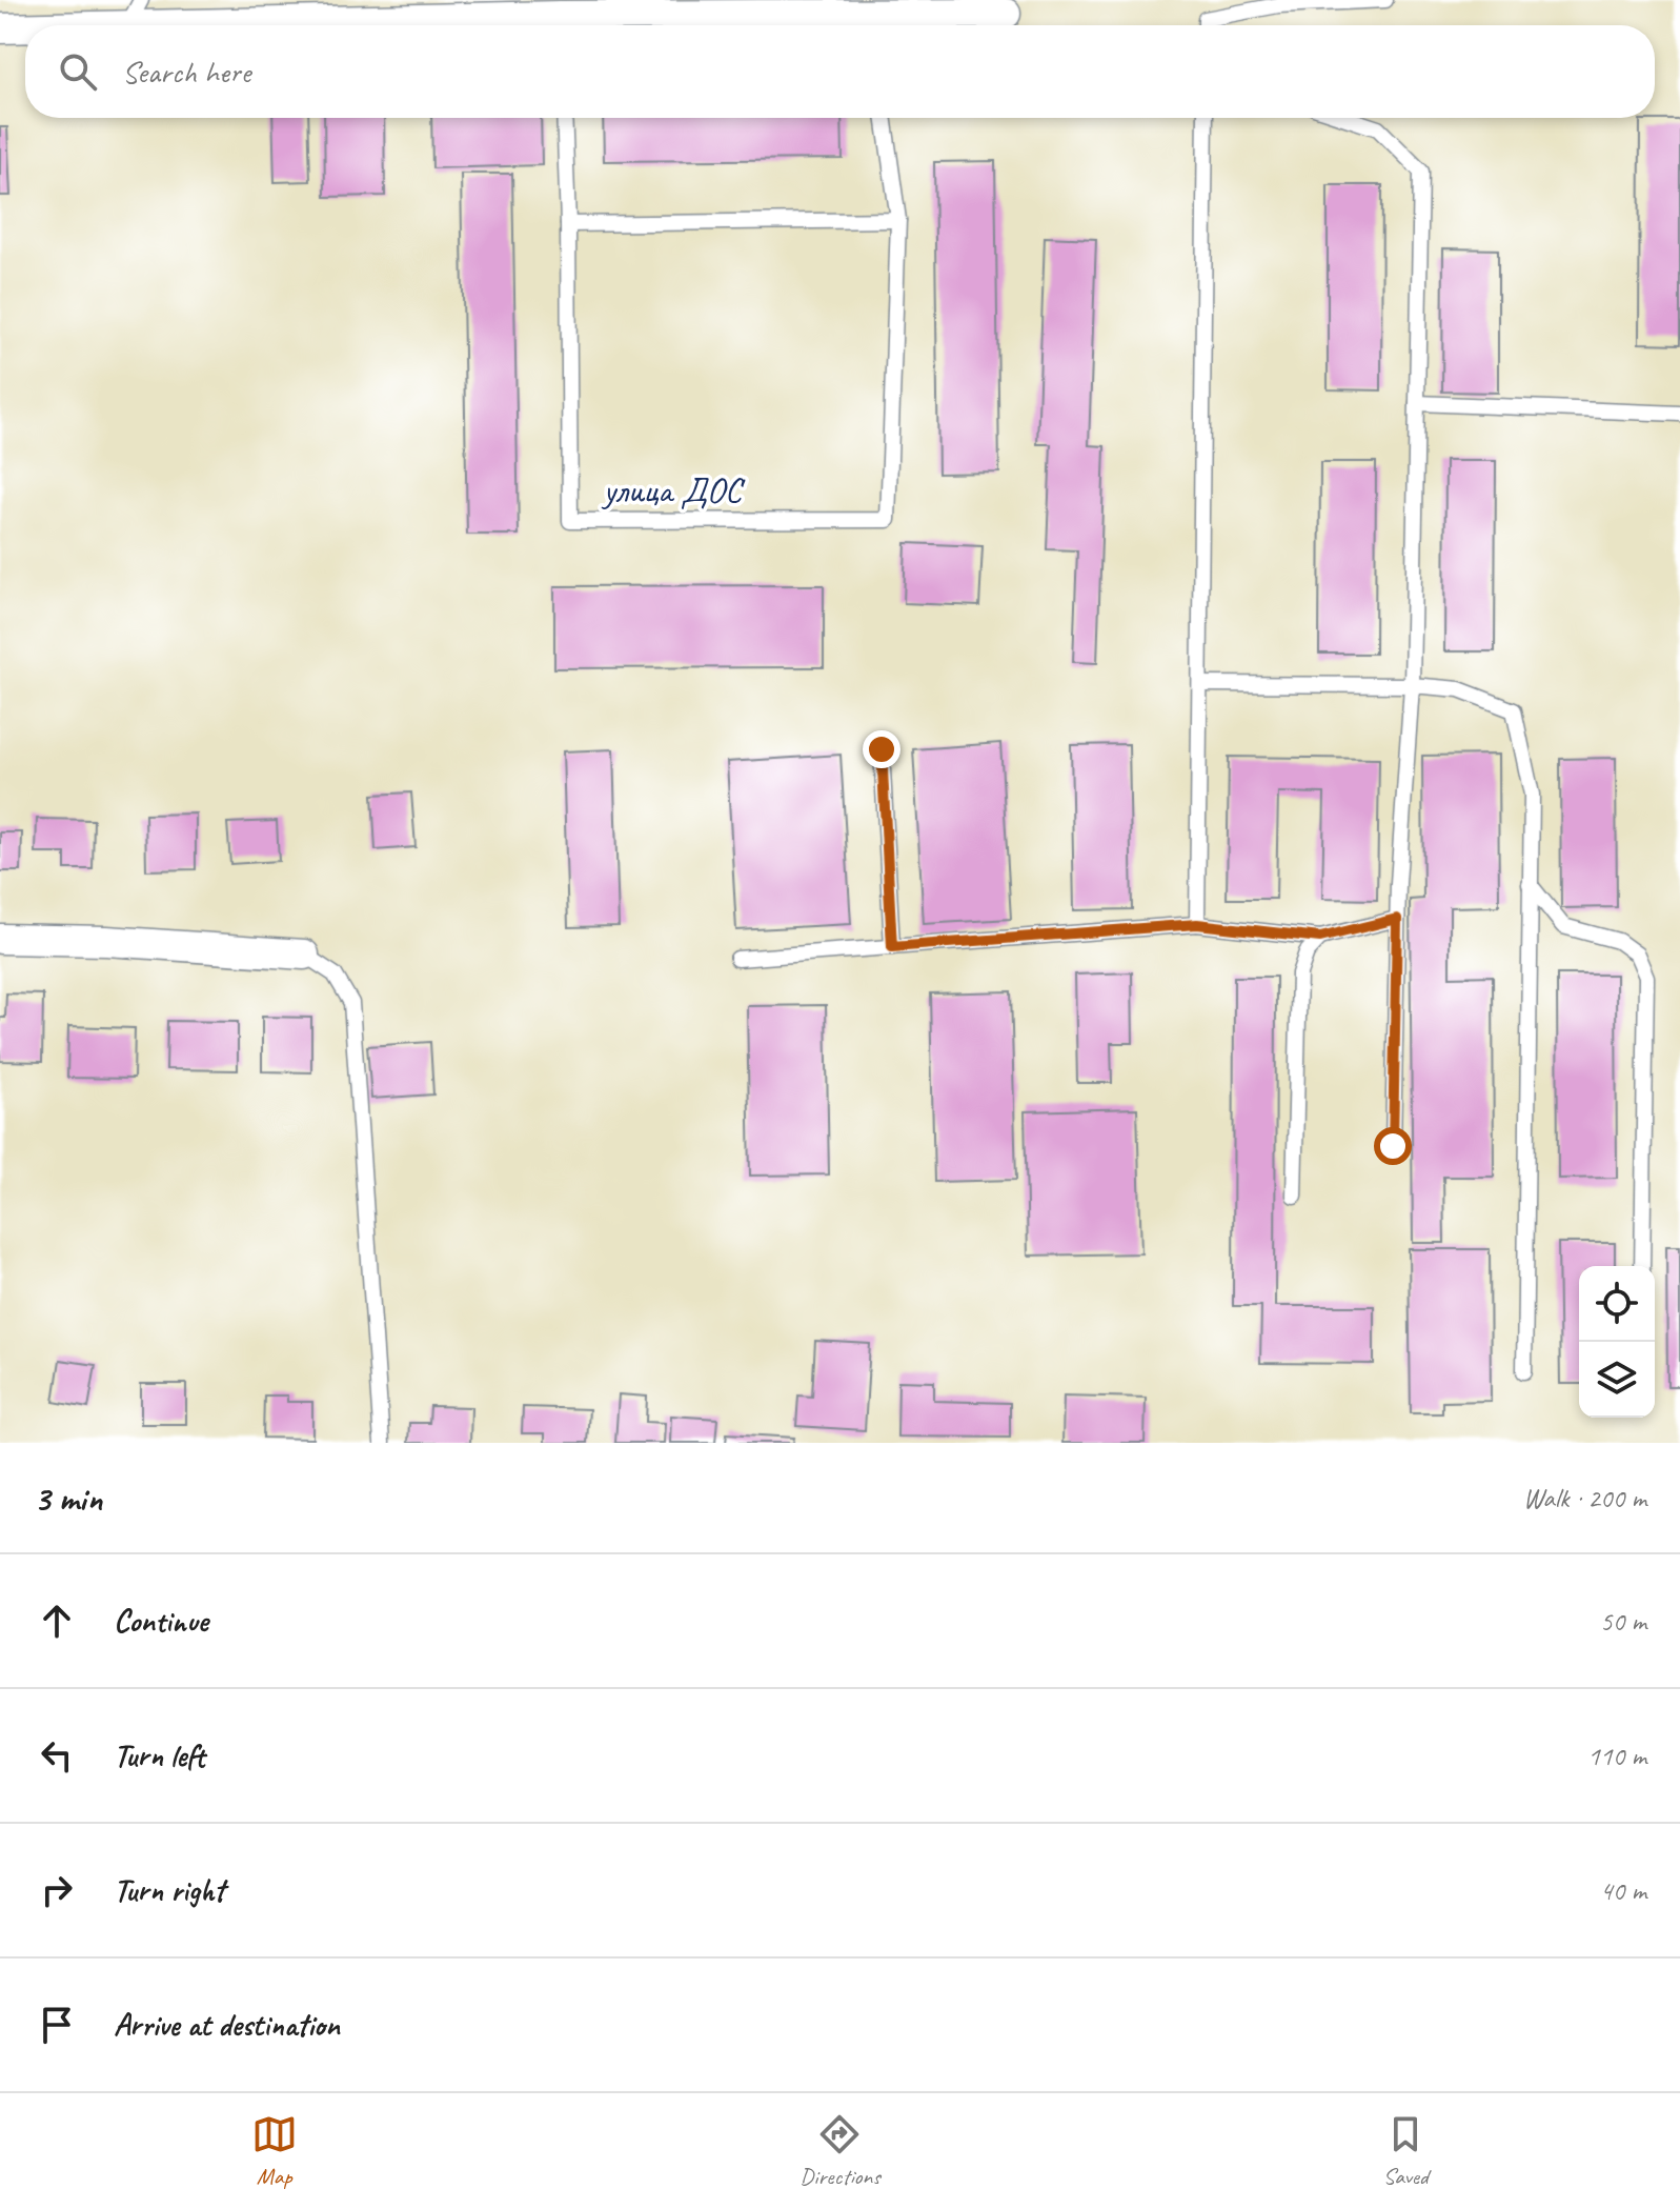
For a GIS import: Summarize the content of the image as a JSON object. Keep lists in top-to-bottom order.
{
  "streets": {
    "lane": ["улица ДОС"]
  },
  "page": {
    "search": "Search here",
    "heading": ["3 min", "Walk · 200 m"],
    "list": [
      ["Continue", "50 m"],
      ["Turn left", "110 m"],
      ["Turn right", "40 m"],
      "Arrive at destination"
    ],
    "nav": ["Map", "Directions", "Saved"]
  }
}
